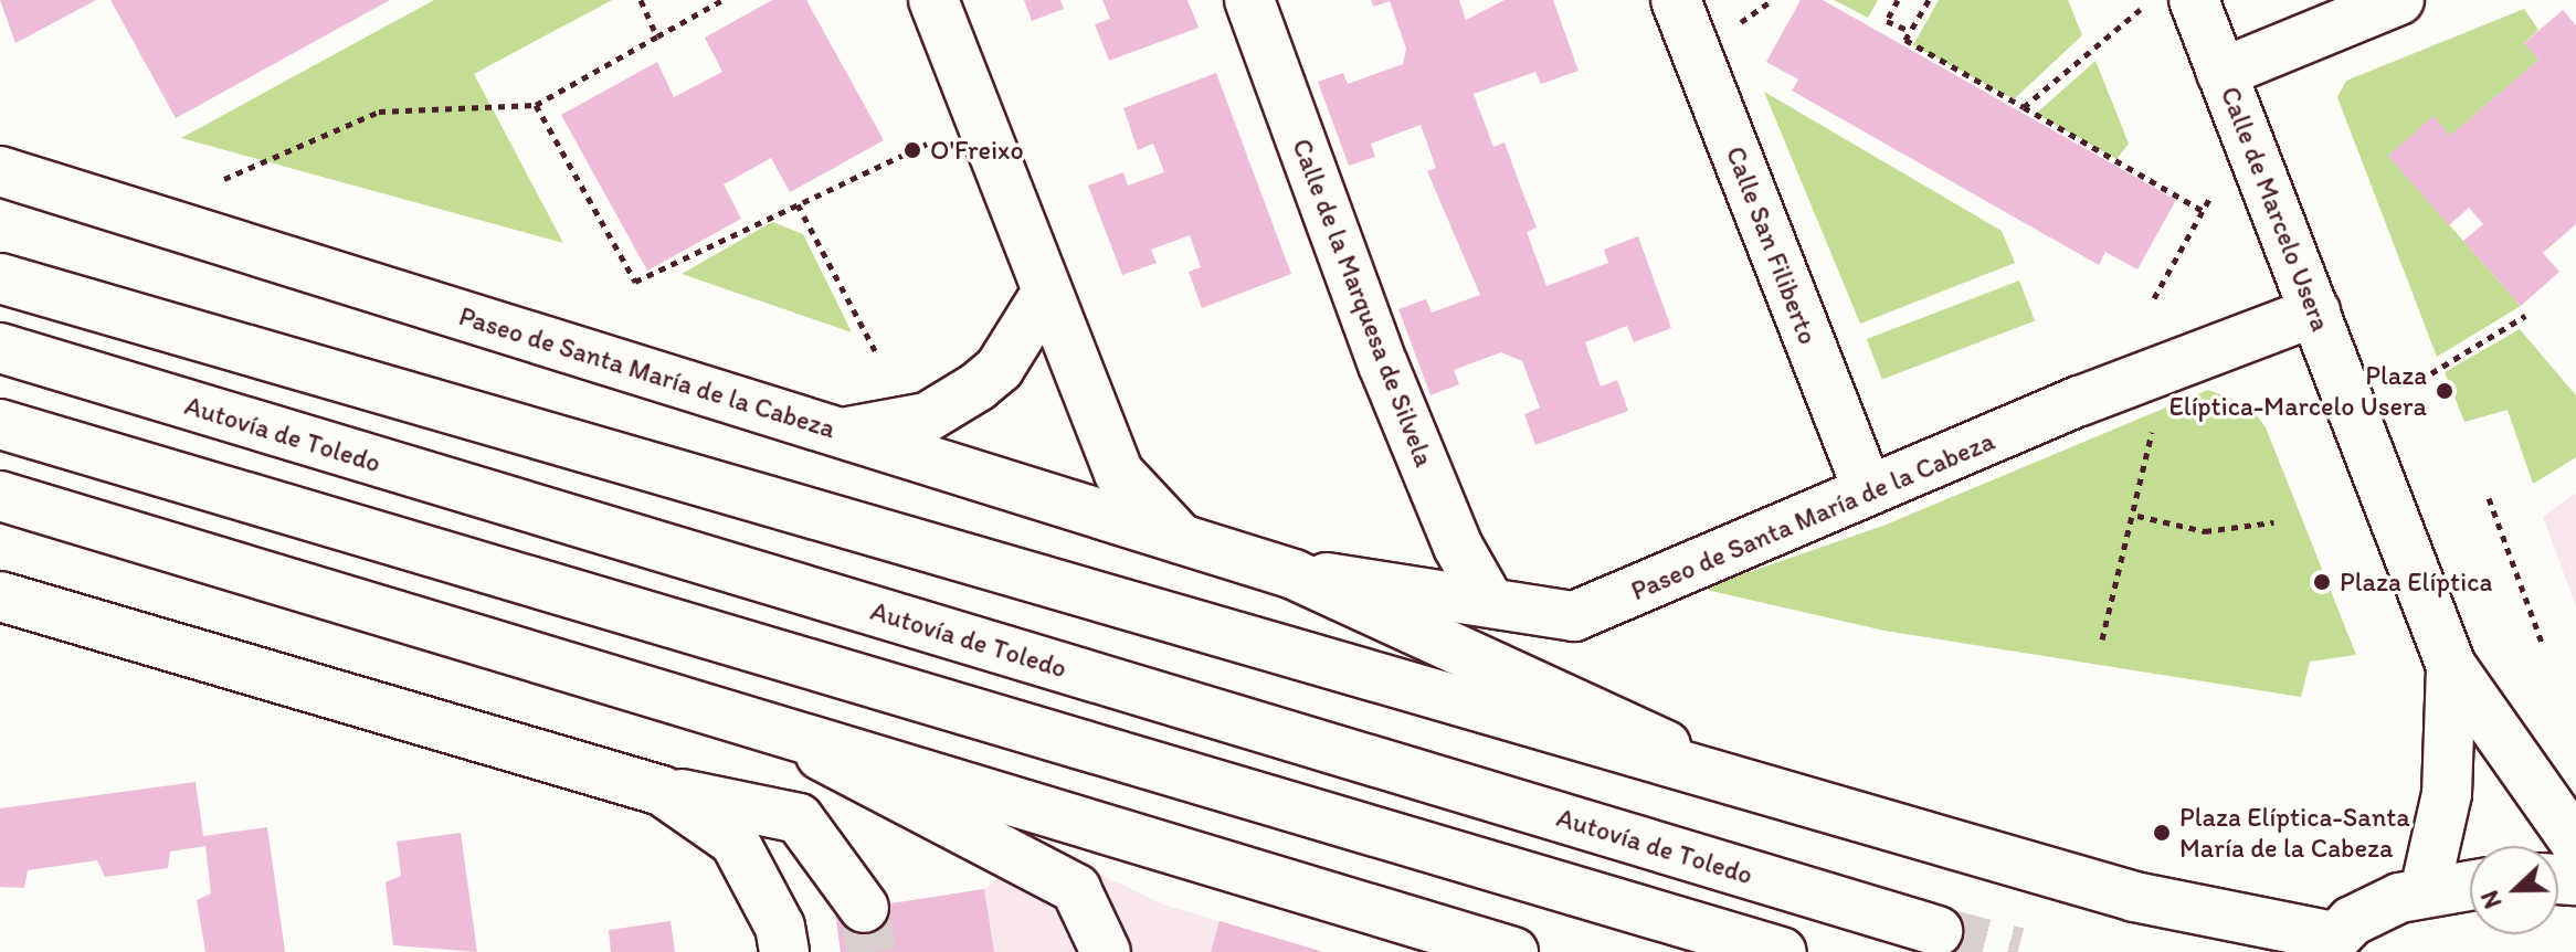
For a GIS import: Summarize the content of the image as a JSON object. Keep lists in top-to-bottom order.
{
  "streets": {
    "main road": [
      "Calle de Marcelo Usera",
      "Calle San Filiberto",
      "Calle de la Marquesa de Silvela",
      "Paseo de Santa María de la Cabeza",
      "Autovía de Toledo"
    ]
  },
  "crossings": [
    ["Calle de Marcelo Usera", "Paseo de Santa María de la Cabeza"],
    ["Calle San Filiberto", "Paseo de Santa María de la Cabeza"],
    ["Calle de la Marquesa de Silvela", "Paseo de Santa María de la Cabeza"]
  ],
  "places": [
    "O'Freixo",
    "Plaza Elíptica-Marcelo Usera",
    "Plaza Elíptica",
    "Plaza Elíptica-Santa María de la Cabeza"
  ],
  "north": "left"
}
